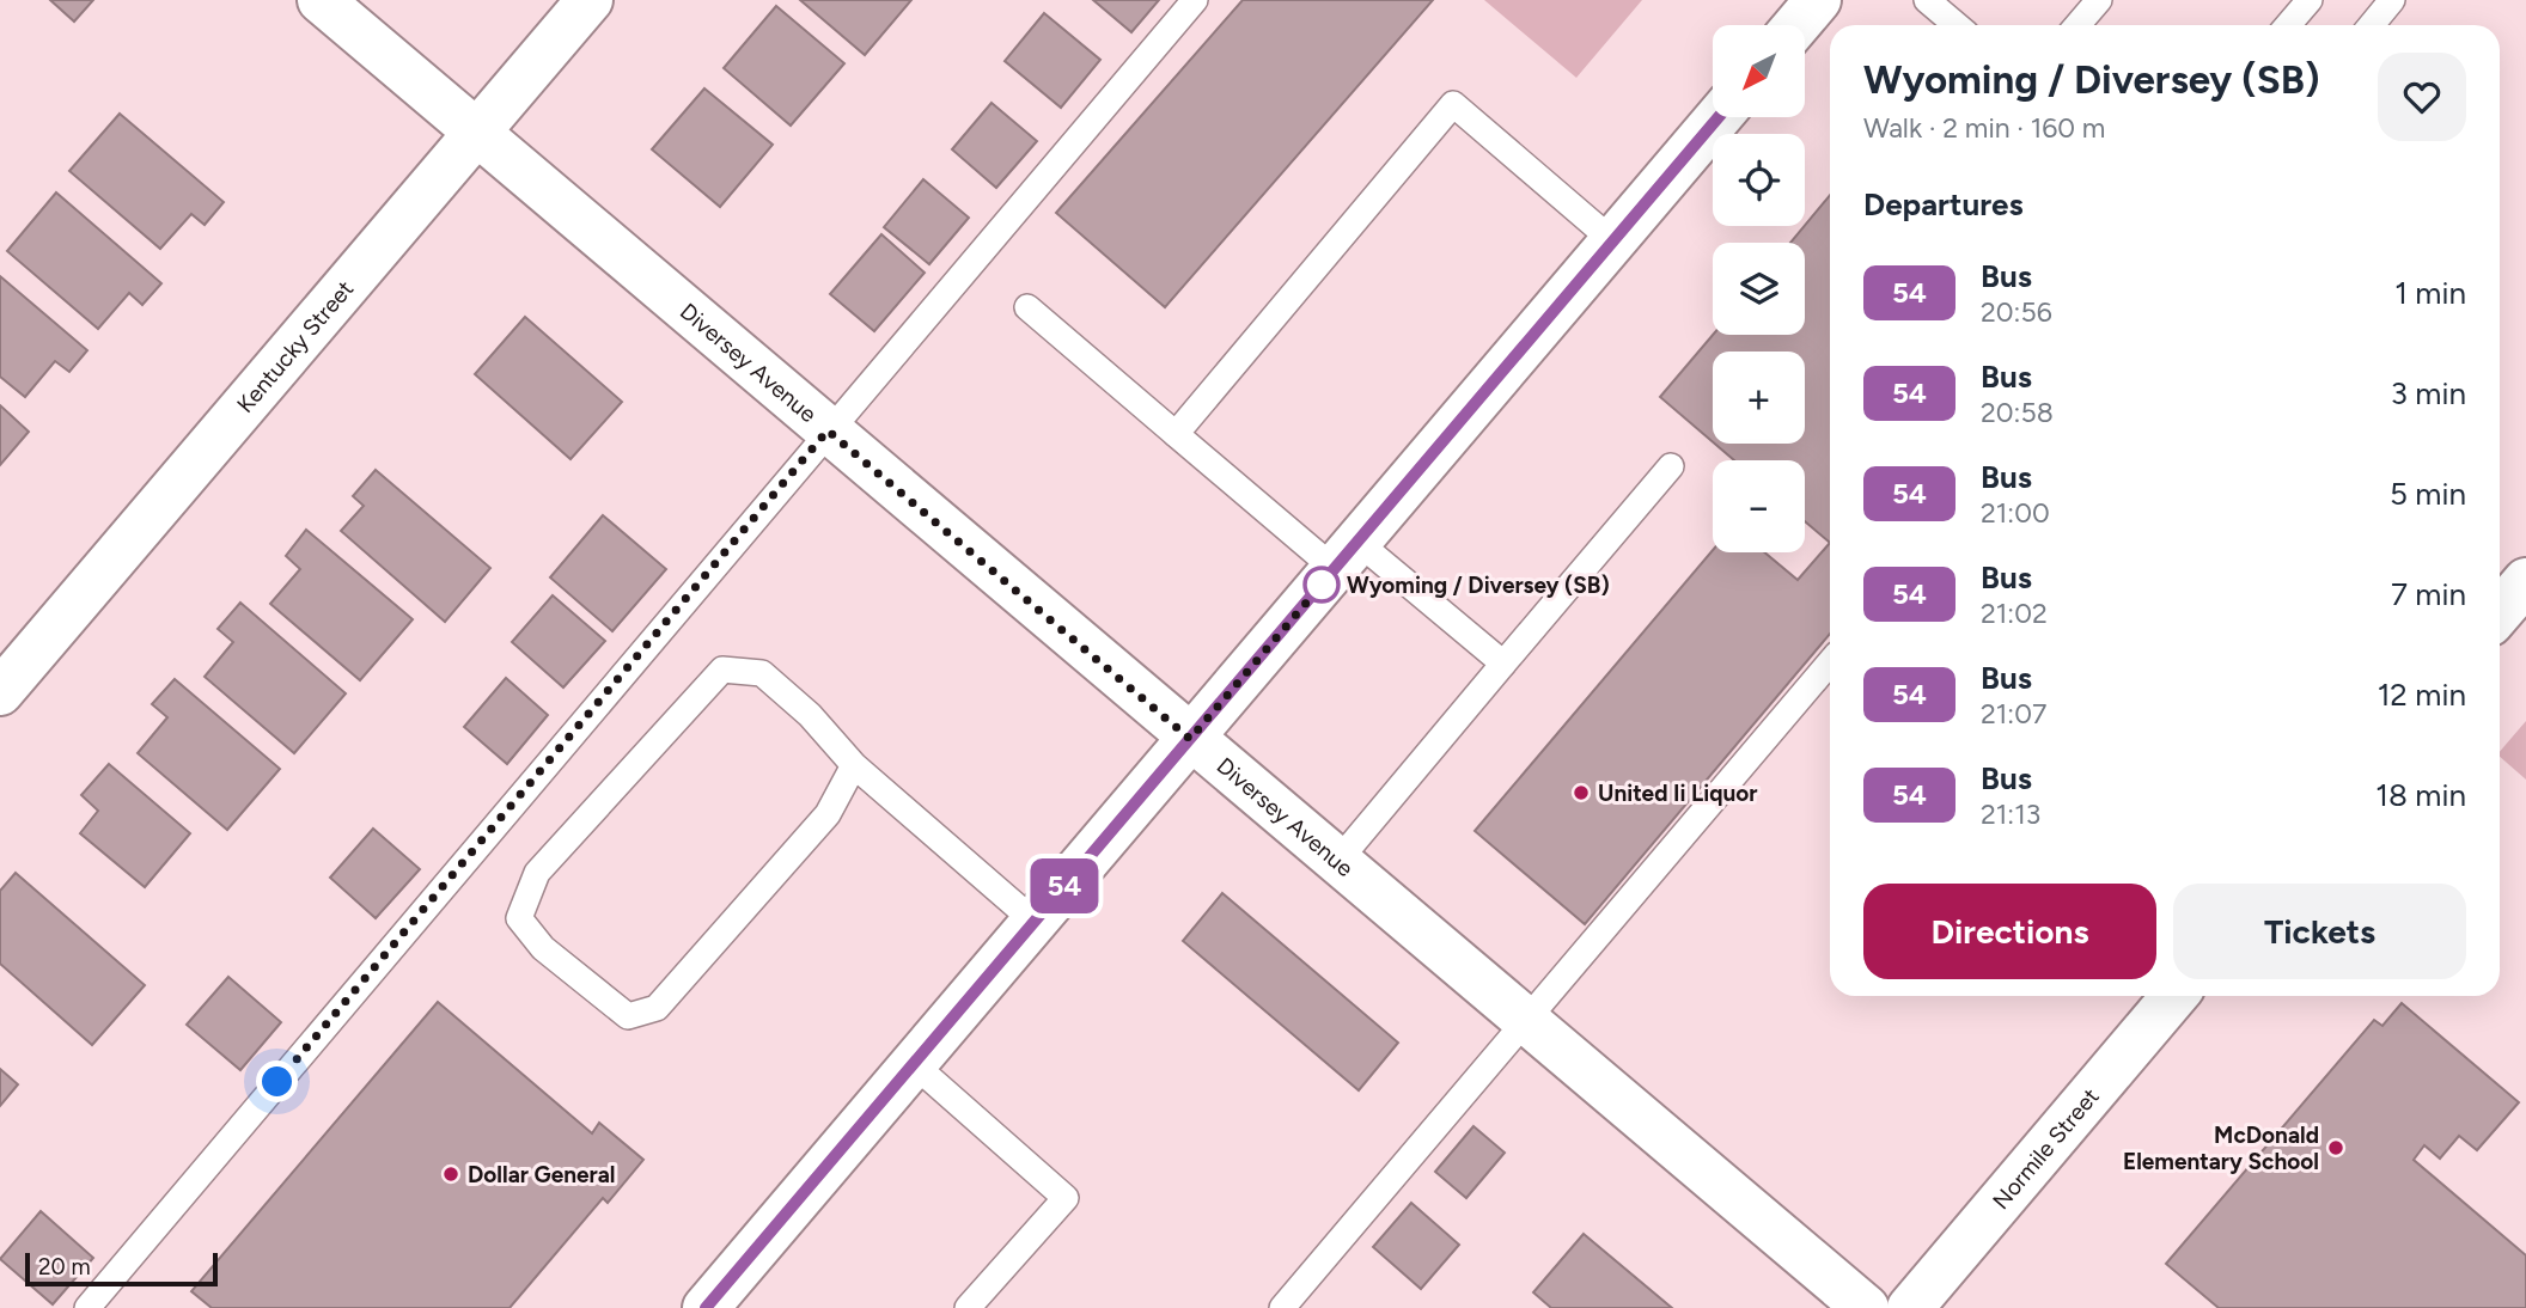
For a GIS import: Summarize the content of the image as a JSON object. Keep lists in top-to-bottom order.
{
  "streets": {
    "street": ["Kentucky Street", "Diversey Avenue", "Normile Street"]
  },
  "crossings": [
    ["Kentucky Street", "Diversey Avenue"]
  ],
  "places": [
    "Wyoming / Diversey (SB)",
    "United Ii Liquor",
    "McDonald Elementary School",
    "Dollar General"
  ],
  "lines": ["bus line 54"],
  "scale_bar": "20 m",
  "north": "bottom left",
  "page": {
    "on_map": "54",
    "map_buttons": ["+", "−"],
    "heading": [
      ["Wyoming / Diversey (SB)", "Walk · 2 min · 160 m"],
      "Departures"
    ],
    "list": [
      {
        "mark": "54",
        "name": "Bus",
        "note": "20:56",
        "value": "1 min"
      },
      {
        "mark": "54",
        "name": "Bus",
        "note": "20:58",
        "value": "3 min"
      },
      {
        "mark": "54",
        "name": "Bus",
        "note": "21:00",
        "value": "5 min"
      },
      {
        "mark": "54",
        "name": "Bus",
        "note": "21:02",
        "value": "7 min"
      },
      {
        "mark": "54",
        "name": "Bus",
        "note": "21:07",
        "value": "12 min"
      },
      {
        "mark": "54",
        "name": "Bus",
        "note": "21:13",
        "value": "18 min"
      }
    ],
    "buttons": ["Directions", "Tickets"],
    "scale": "20 m"
  }
}
